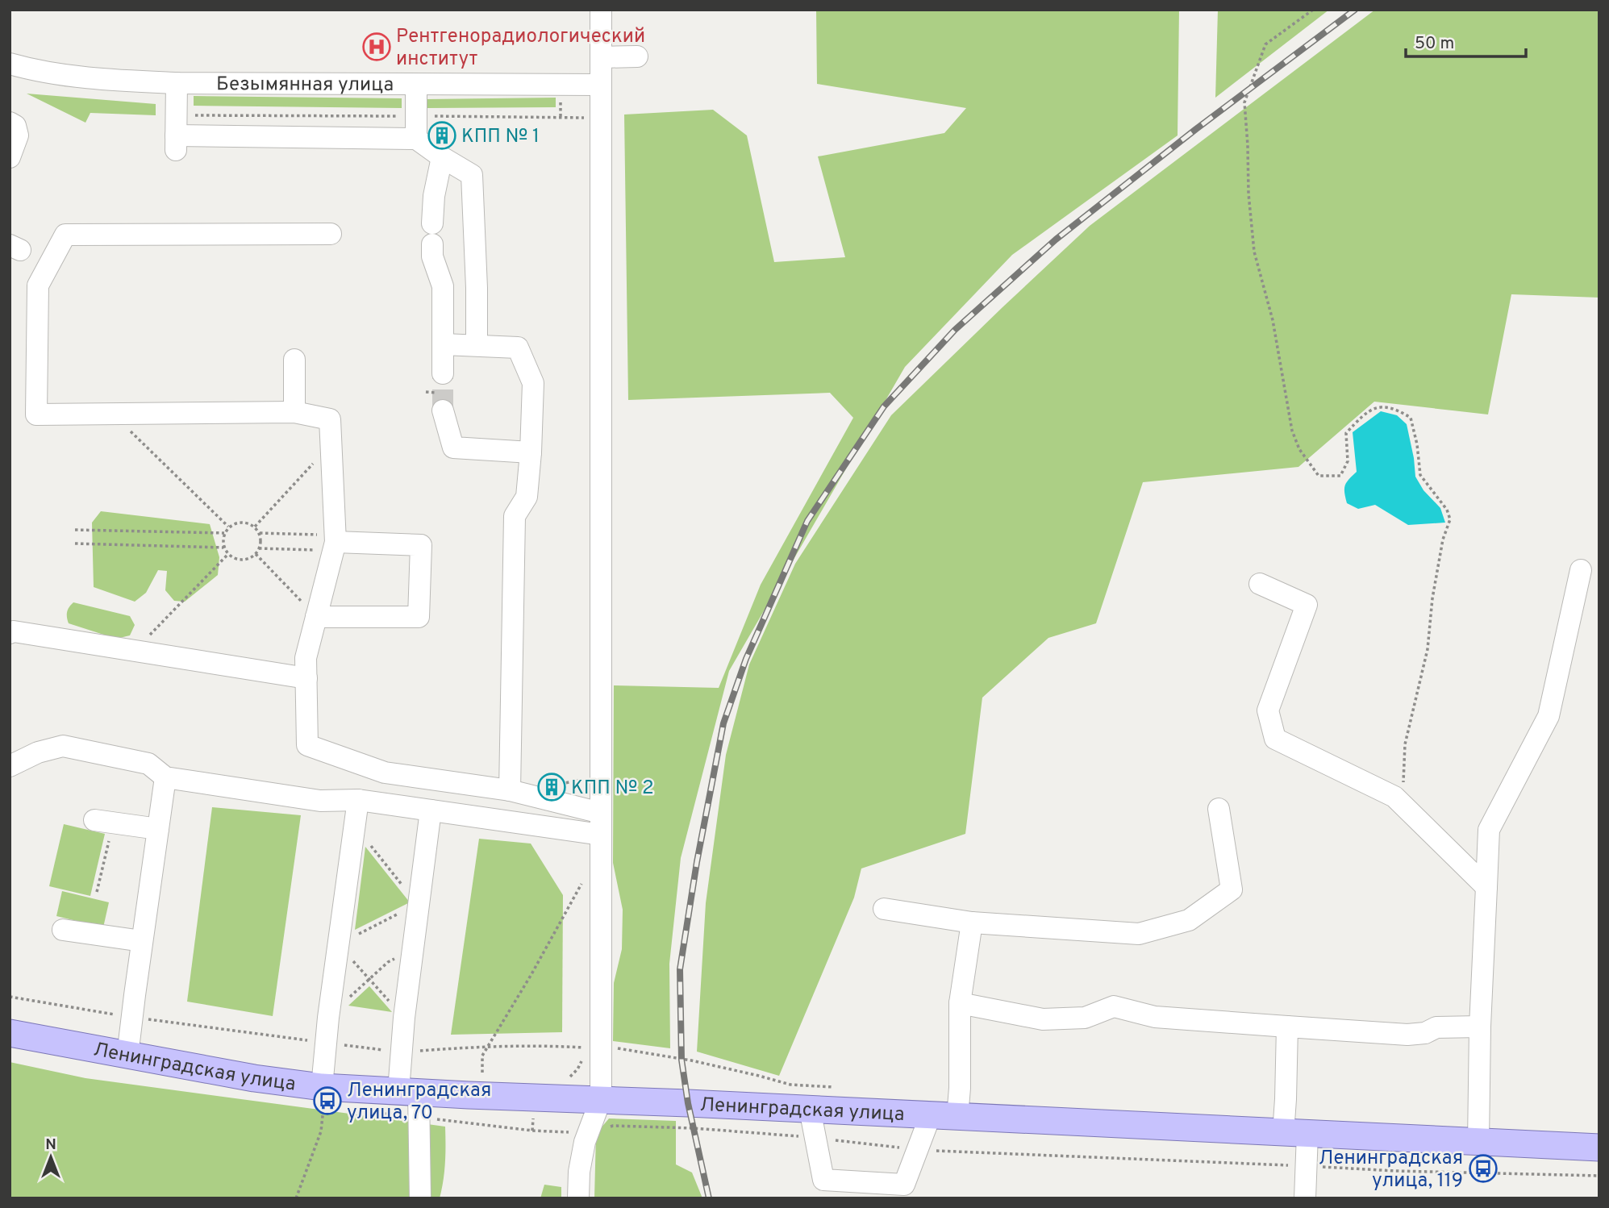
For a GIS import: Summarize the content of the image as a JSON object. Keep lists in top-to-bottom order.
{
  "streets": {
    "main road": ["Ленинградская улица"],
    "street": ["Безымянная улица"]
  },
  "places": {
    "hospital": ["Рентгенорадиологический институт"],
    "building": ["КПП № 1", "КПП № 2"],
    "bus stop": ["Ленинградская улица, 70", "Ленинградская улица, 119"]
  },
  "scale_bar": "50 m",
  "north": "top"
}
